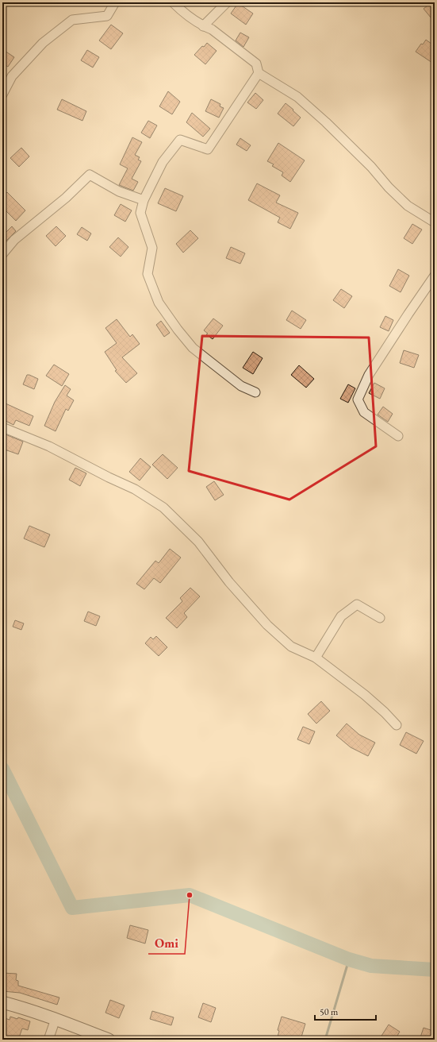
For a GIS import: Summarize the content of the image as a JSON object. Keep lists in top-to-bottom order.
{
  "places": ["Omi"],
  "scale_bar": "50 m"
}
